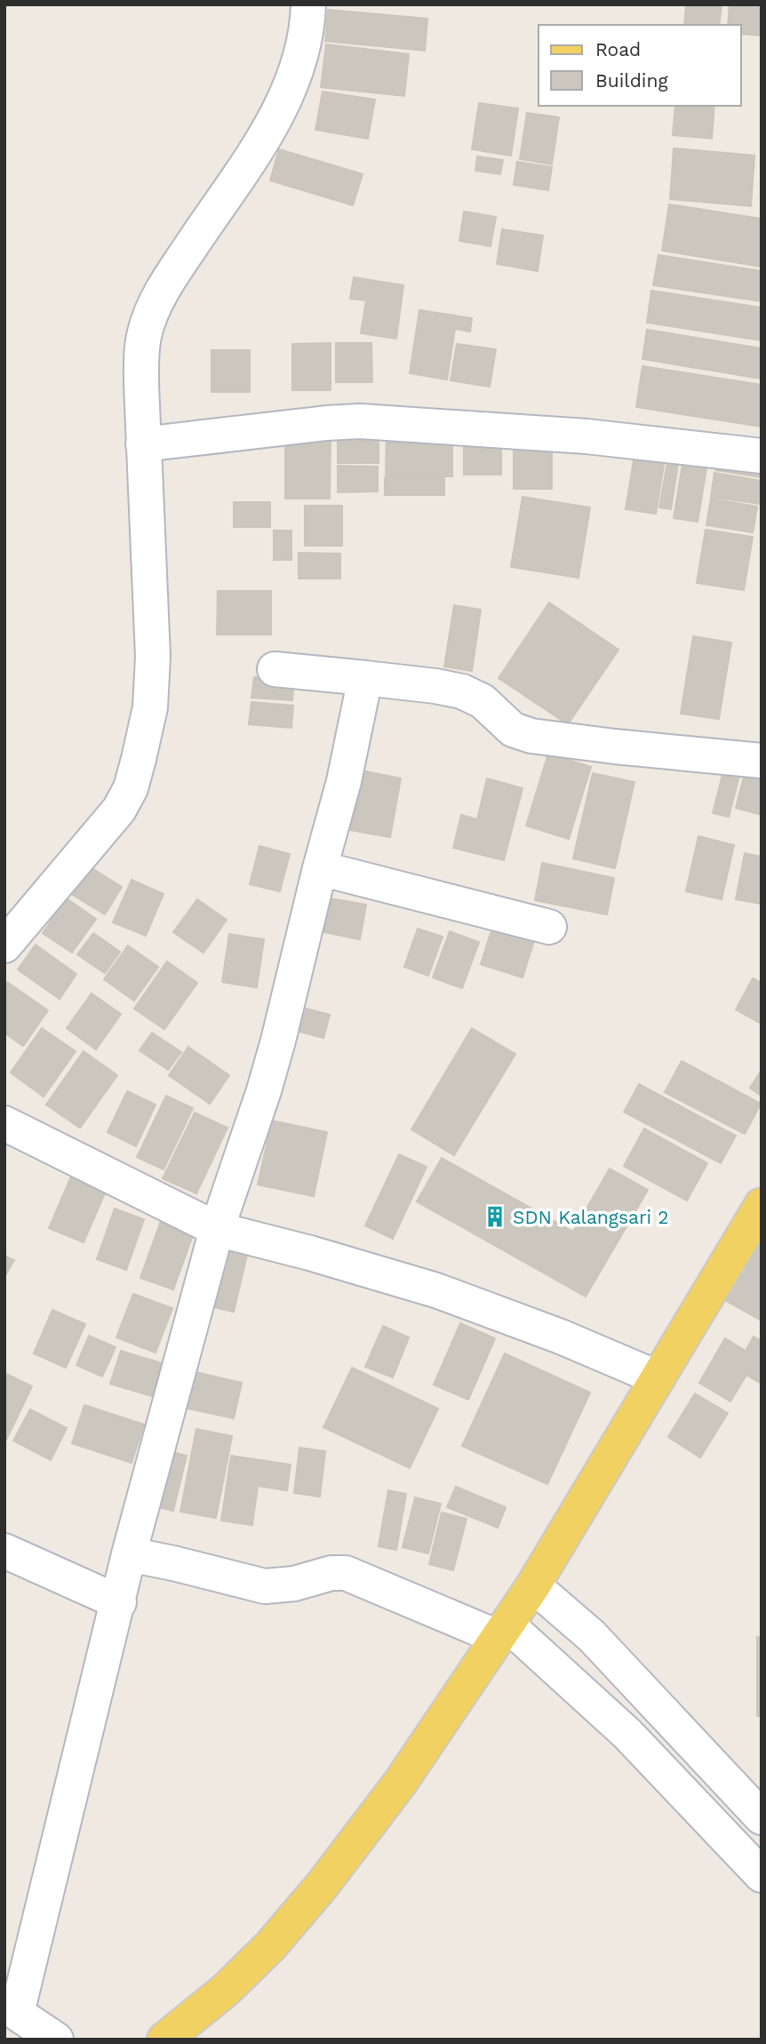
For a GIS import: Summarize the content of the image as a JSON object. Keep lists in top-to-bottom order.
{
  "places": {
    "building": ["SDN Kalangsari 2"]
  },
  "legend": ["Road", "Building"]
}
